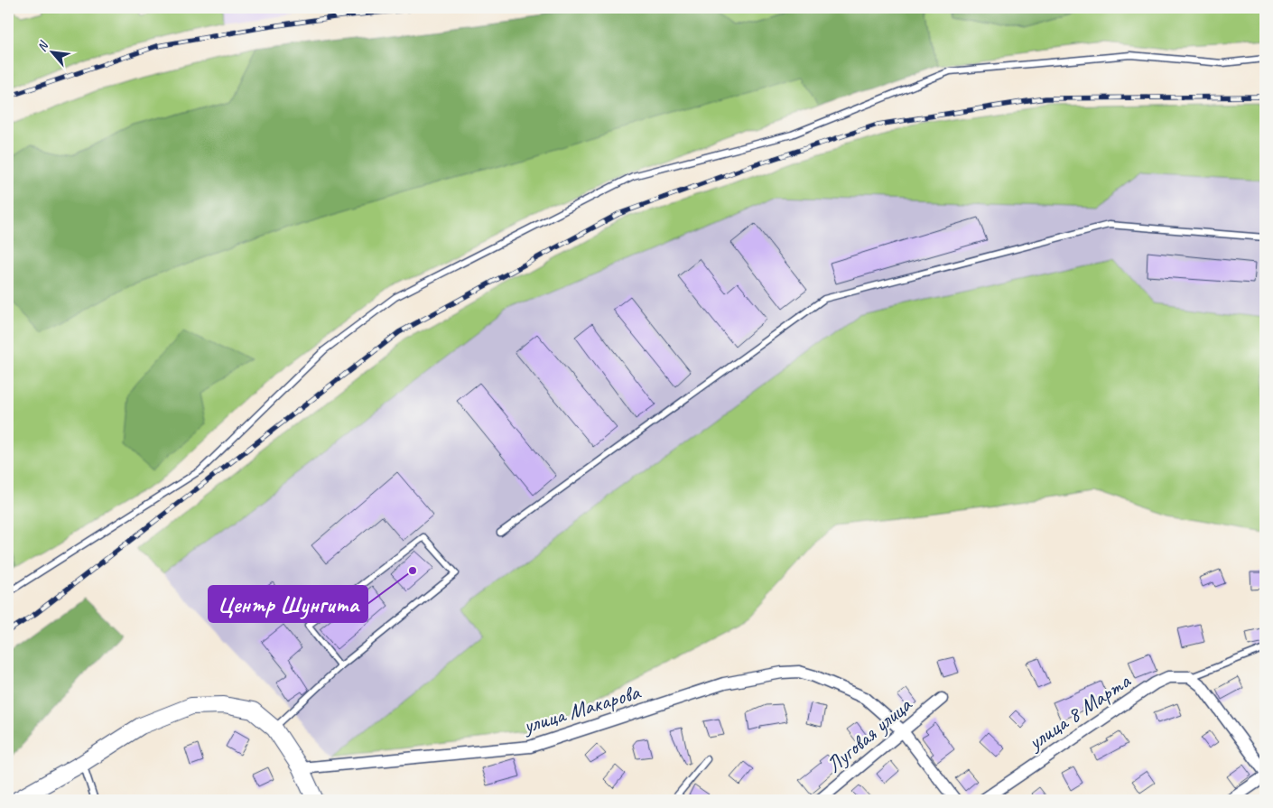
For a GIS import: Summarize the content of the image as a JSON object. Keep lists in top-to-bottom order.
{
  "streets": {
    "street": ["улица Макарова", "улица 8 Марта", "Луговая улица"]
  },
  "crossings": [
    ["улица Макарова", "Луговая улица"]
  ],
  "places": ["Центр Шунгита"],
  "north": "top left"
}
